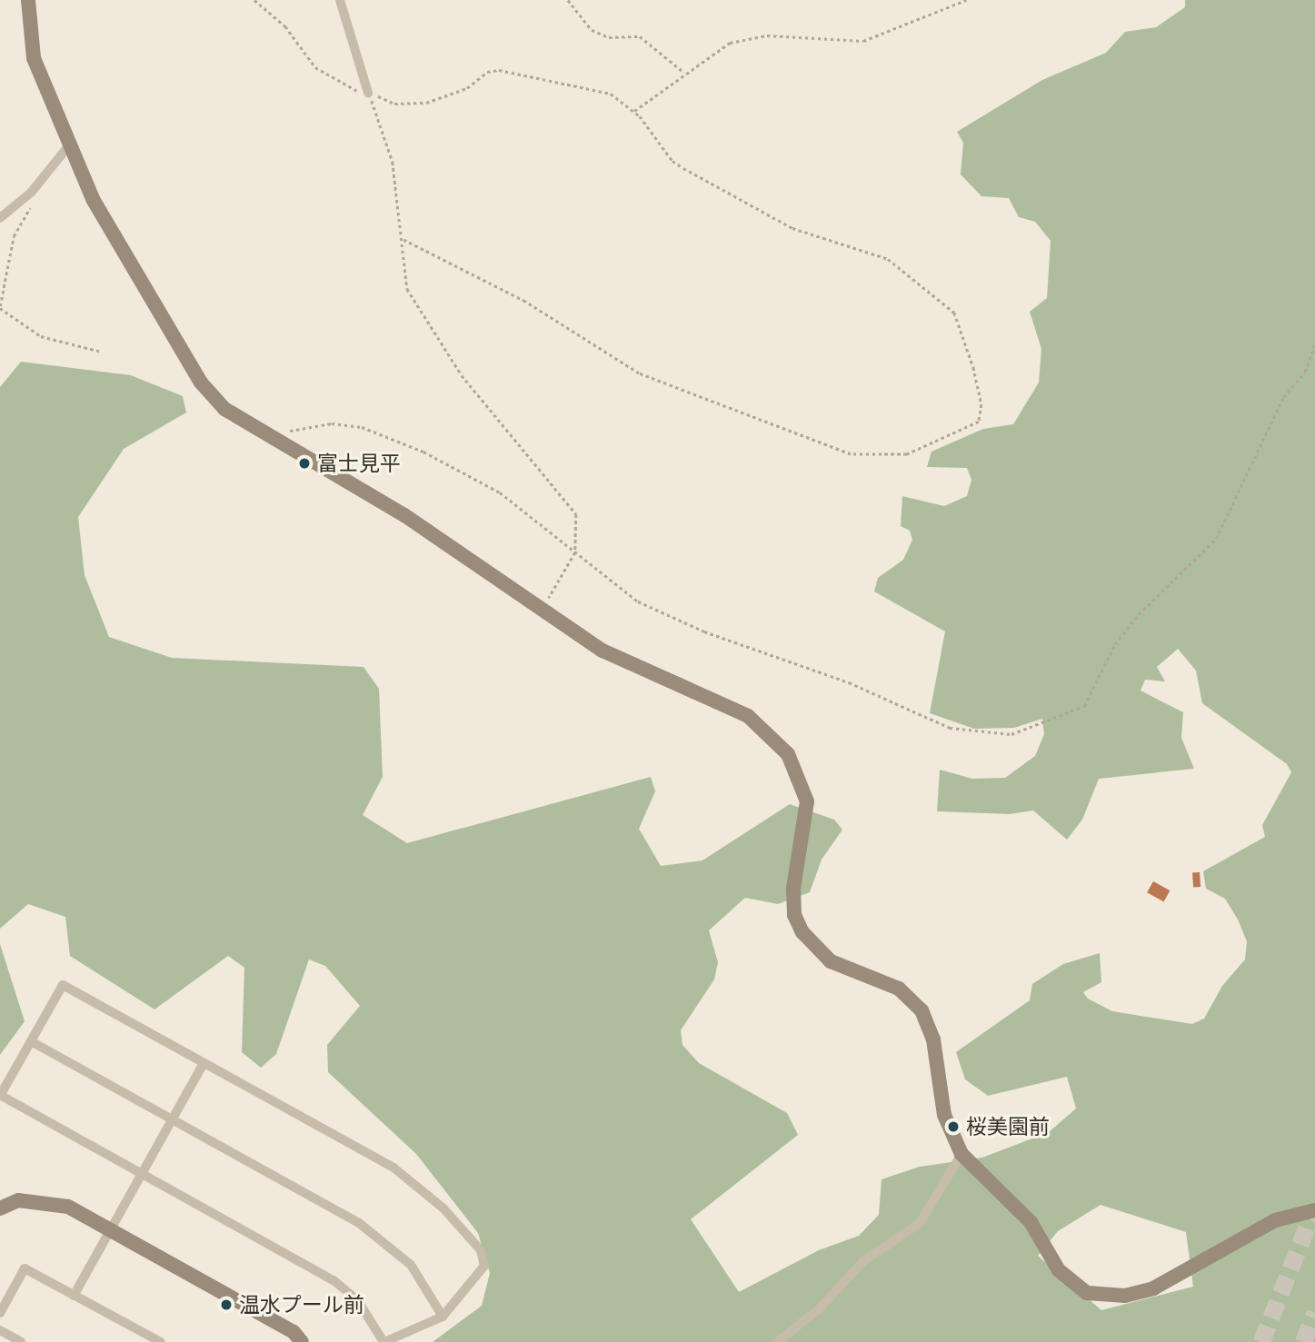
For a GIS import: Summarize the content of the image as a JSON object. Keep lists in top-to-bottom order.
{
  "places": ["富士見平", "桜美園前", "温水プール前"]
}
